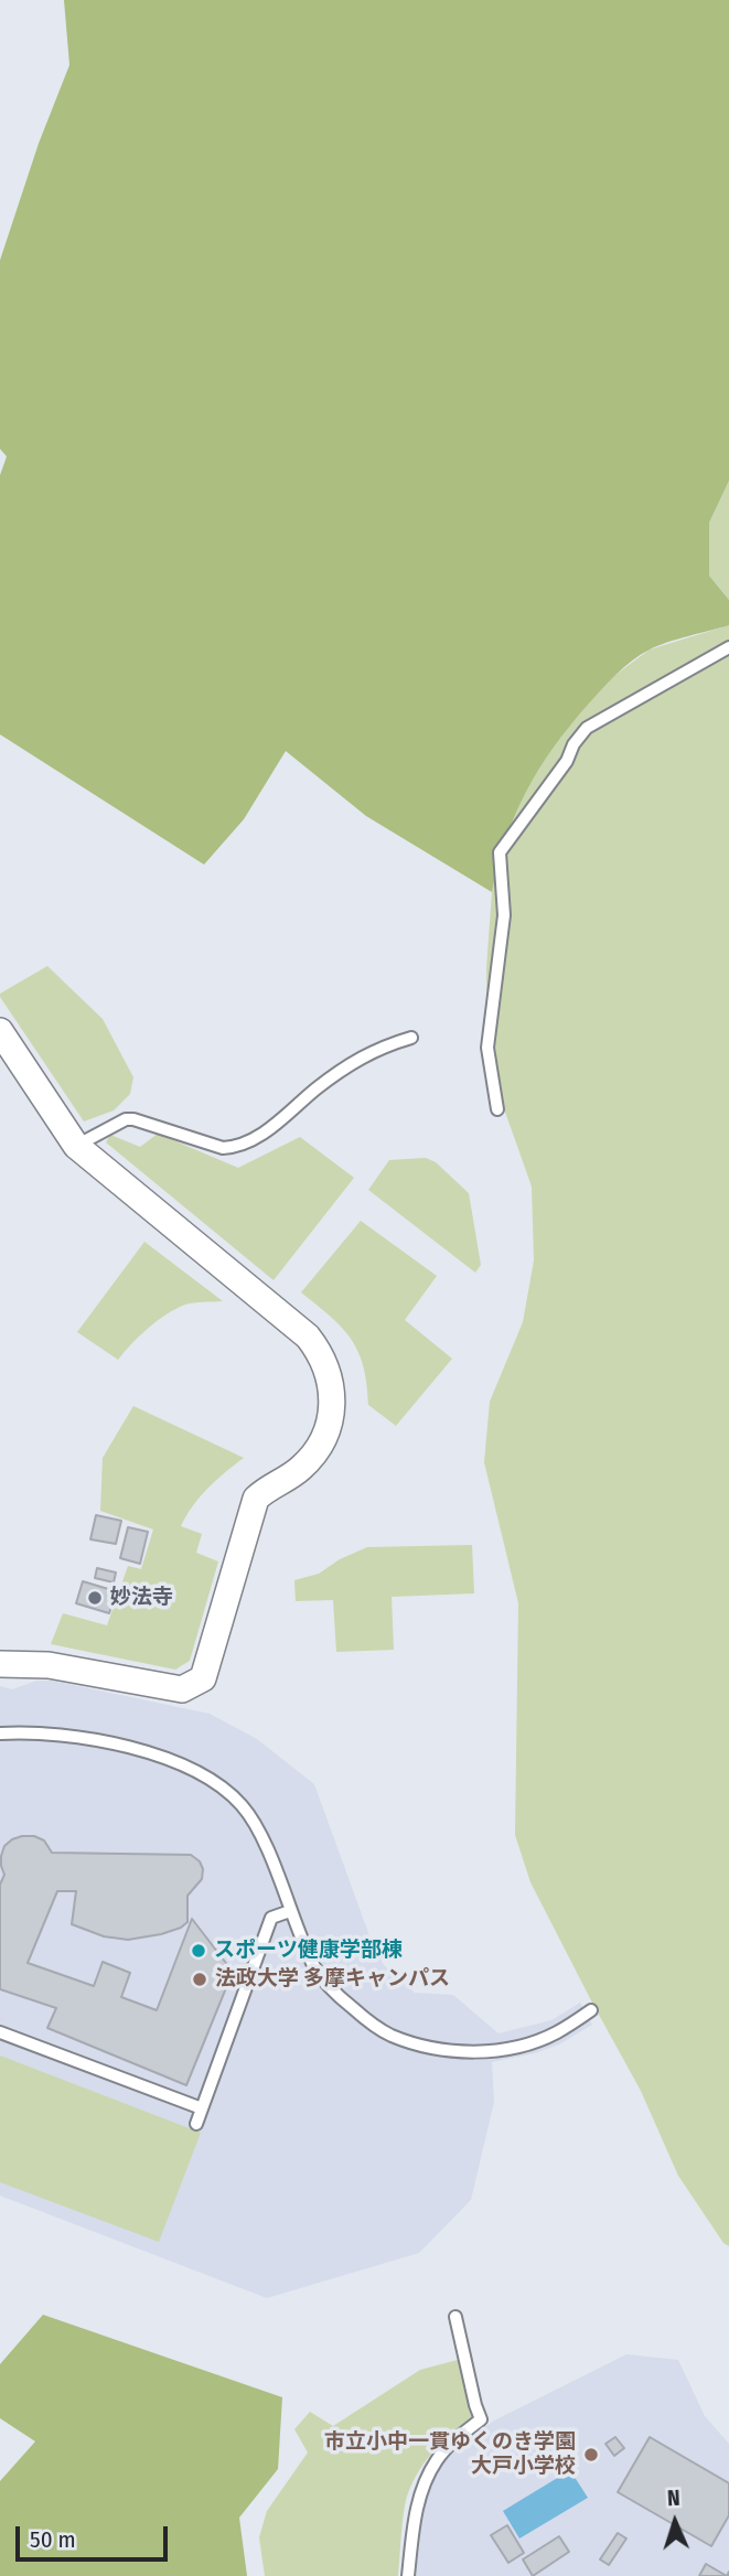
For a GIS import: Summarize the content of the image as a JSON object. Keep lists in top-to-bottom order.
{
  "places": [
    "妙法寺",
    "スポーツ健康学部棟",
    "法政大学 多摩キャンパス",
    "市立小中一貫ゆくのき学園 大戸小学校"
  ],
  "scale_bar": "50 m",
  "north": "top"
}
